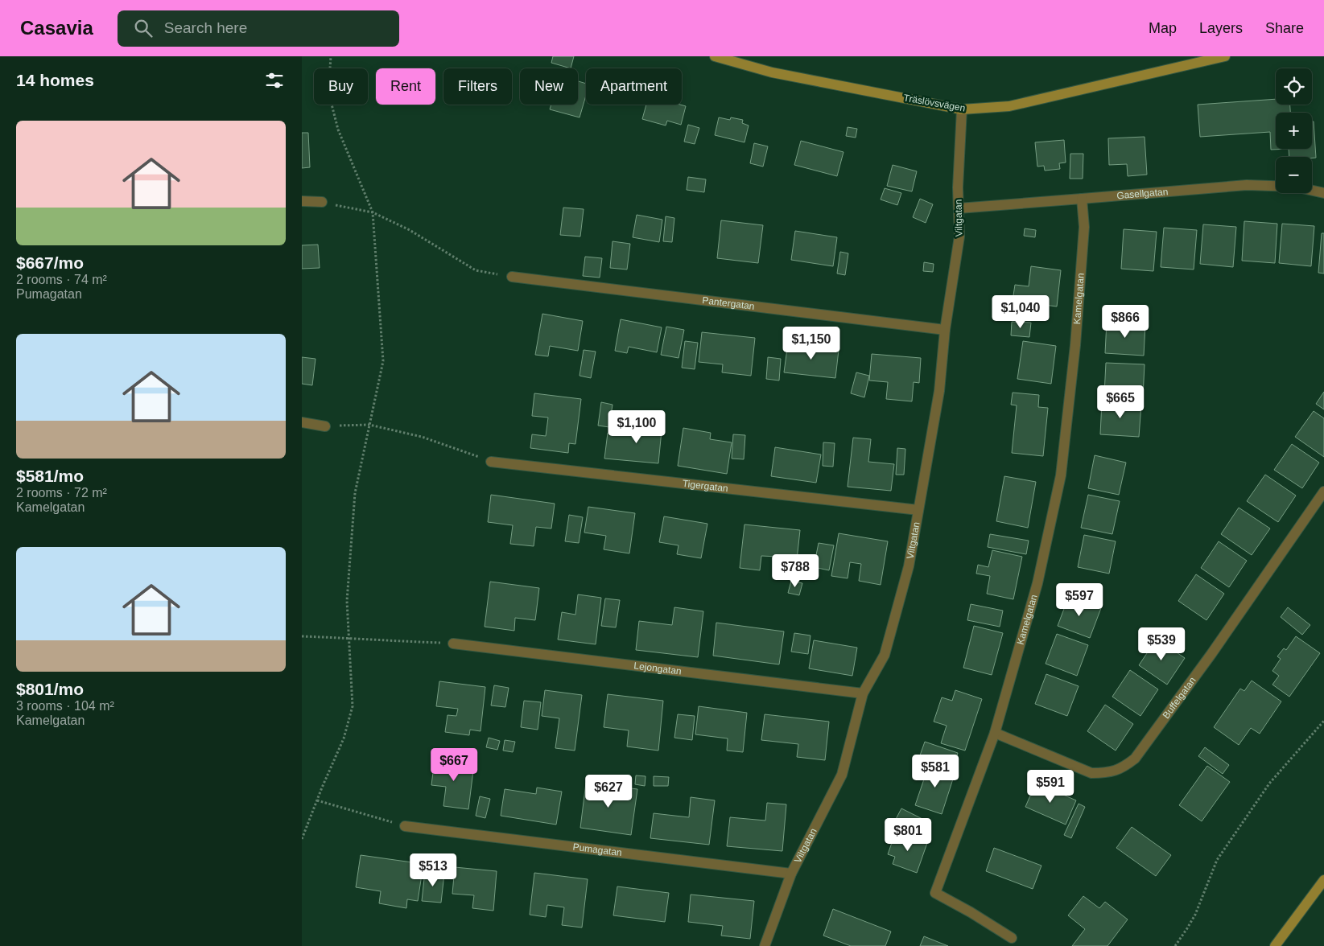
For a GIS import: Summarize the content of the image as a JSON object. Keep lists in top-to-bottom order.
{
  "streets": {
    "street": [
      "Träslövsvägen",
      "Gasellgatan",
      "Viltgatan",
      "Kamelgatan",
      "Pantergatan",
      "Tigergatan",
      "Lejongatan",
      "Buffelgatan",
      "Pumagatan"
    ]
  },
  "crossings": [
    ["Träslövsvägen", "Viltgatan"],
    ["Gasellgatan", "Viltgatan"],
    ["Gasellgatan", "Kamelgatan"],
    ["Viltgatan", "Pantergatan"],
    ["Viltgatan", "Tigergatan"],
    ["Viltgatan", "Lejongatan"],
    ["Viltgatan", "Pumagatan"],
    ["Kamelgatan", "Buffelgatan"]
  ],
  "page": {
    "header": "Casavia",
    "search": "Search here",
    "nav": ["Map", "Layers", "Share"],
    "heading": "14 homes",
    "map_buttons": ["+", "−"],
    "chip": [
      "Buy",
      "Rent",
      "Filters",
      "New",
      "Apartment"
    ],
    "list": [
      {
        "name": "$667/mo",
        "note": "2 rooms · 74 m² · Pumagatan"
      },
      {
        "name": "$581/mo",
        "note": "2 rooms · 72 m² · Kamelgatan"
      },
      {
        "name": "$801/mo",
        "note": "3 rooms · 104 m² · Kamelgatan"
      }
    ],
    "price": [
      "$1,040",
      "$866",
      "$1,150",
      "$665",
      "$1,100",
      "$788",
      "$597",
      "$539",
      "$667",
      "$581",
      "$591",
      "$627",
      "$801",
      "$513"
    ]
  }
}
